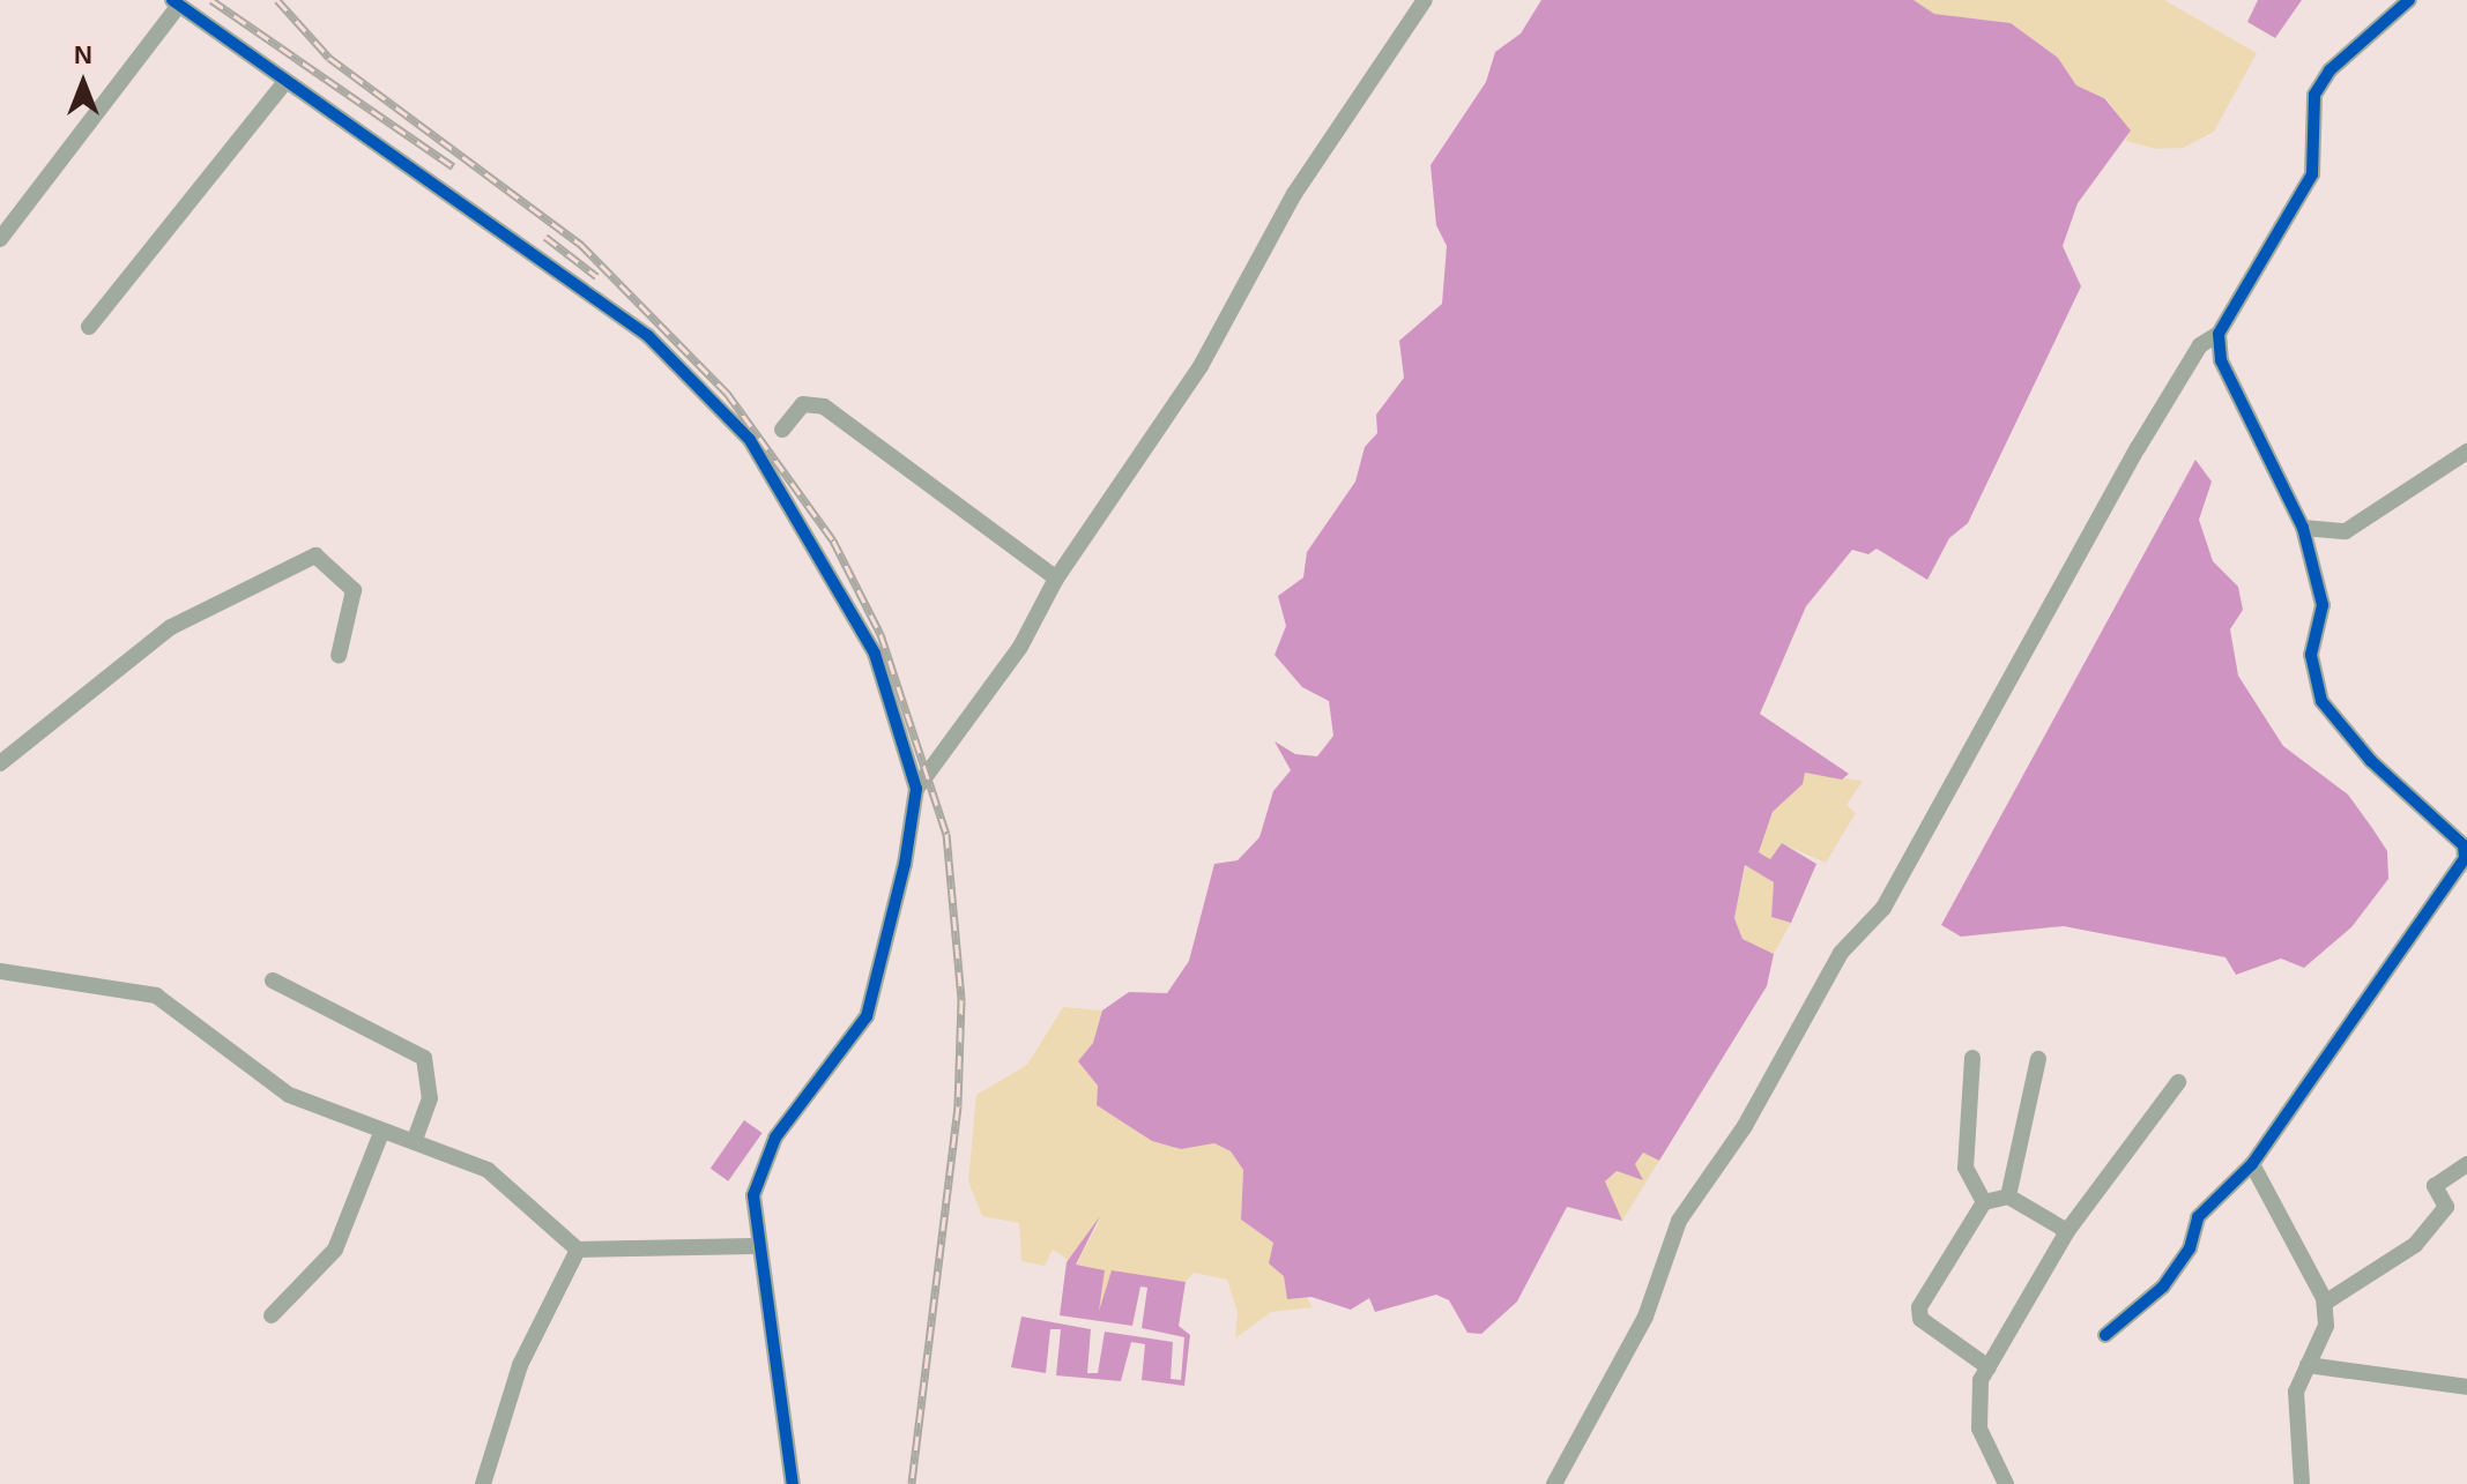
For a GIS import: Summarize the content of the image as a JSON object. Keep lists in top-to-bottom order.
{
  "north": "top"
}
